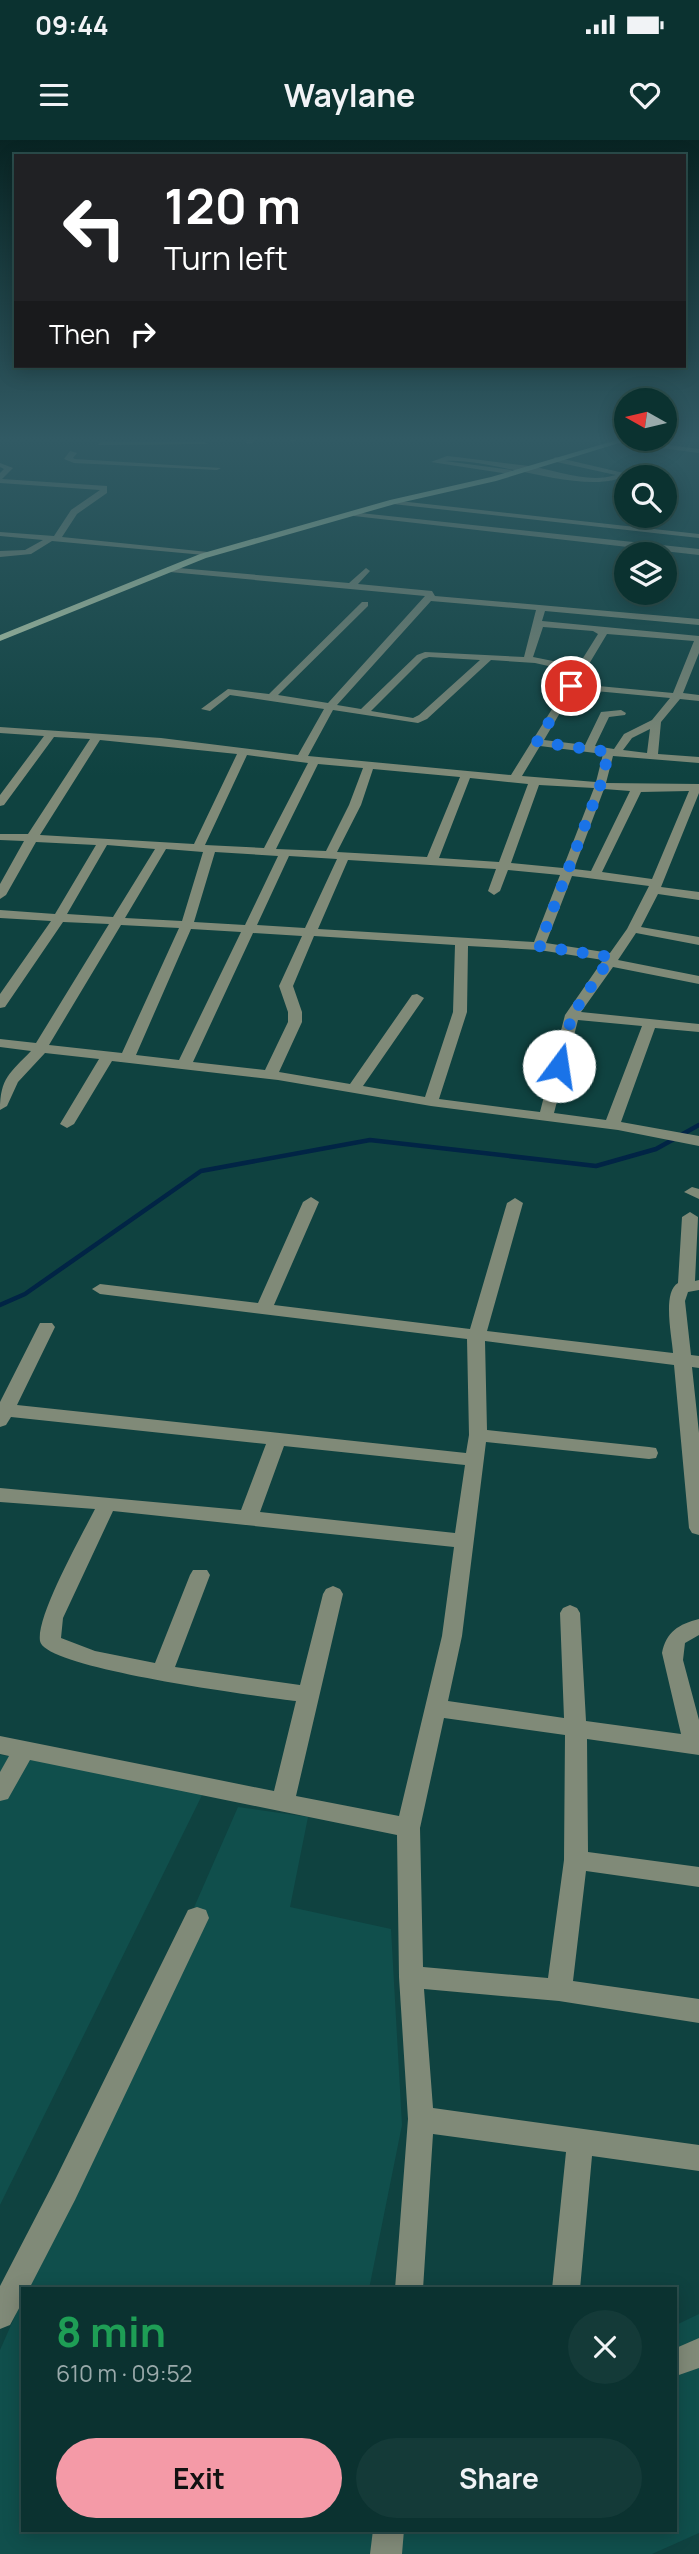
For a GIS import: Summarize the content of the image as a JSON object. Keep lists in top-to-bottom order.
{
  "north": "left",
  "page": {
    "status": "09:44",
    "header": "Waylane",
    "turn": ["120 m", "Turn left"],
    "then": "Then",
    "heading": ["8 min", "610 m · 09:52"],
    "buttons": ["Exit", "Share"]
  }
}
